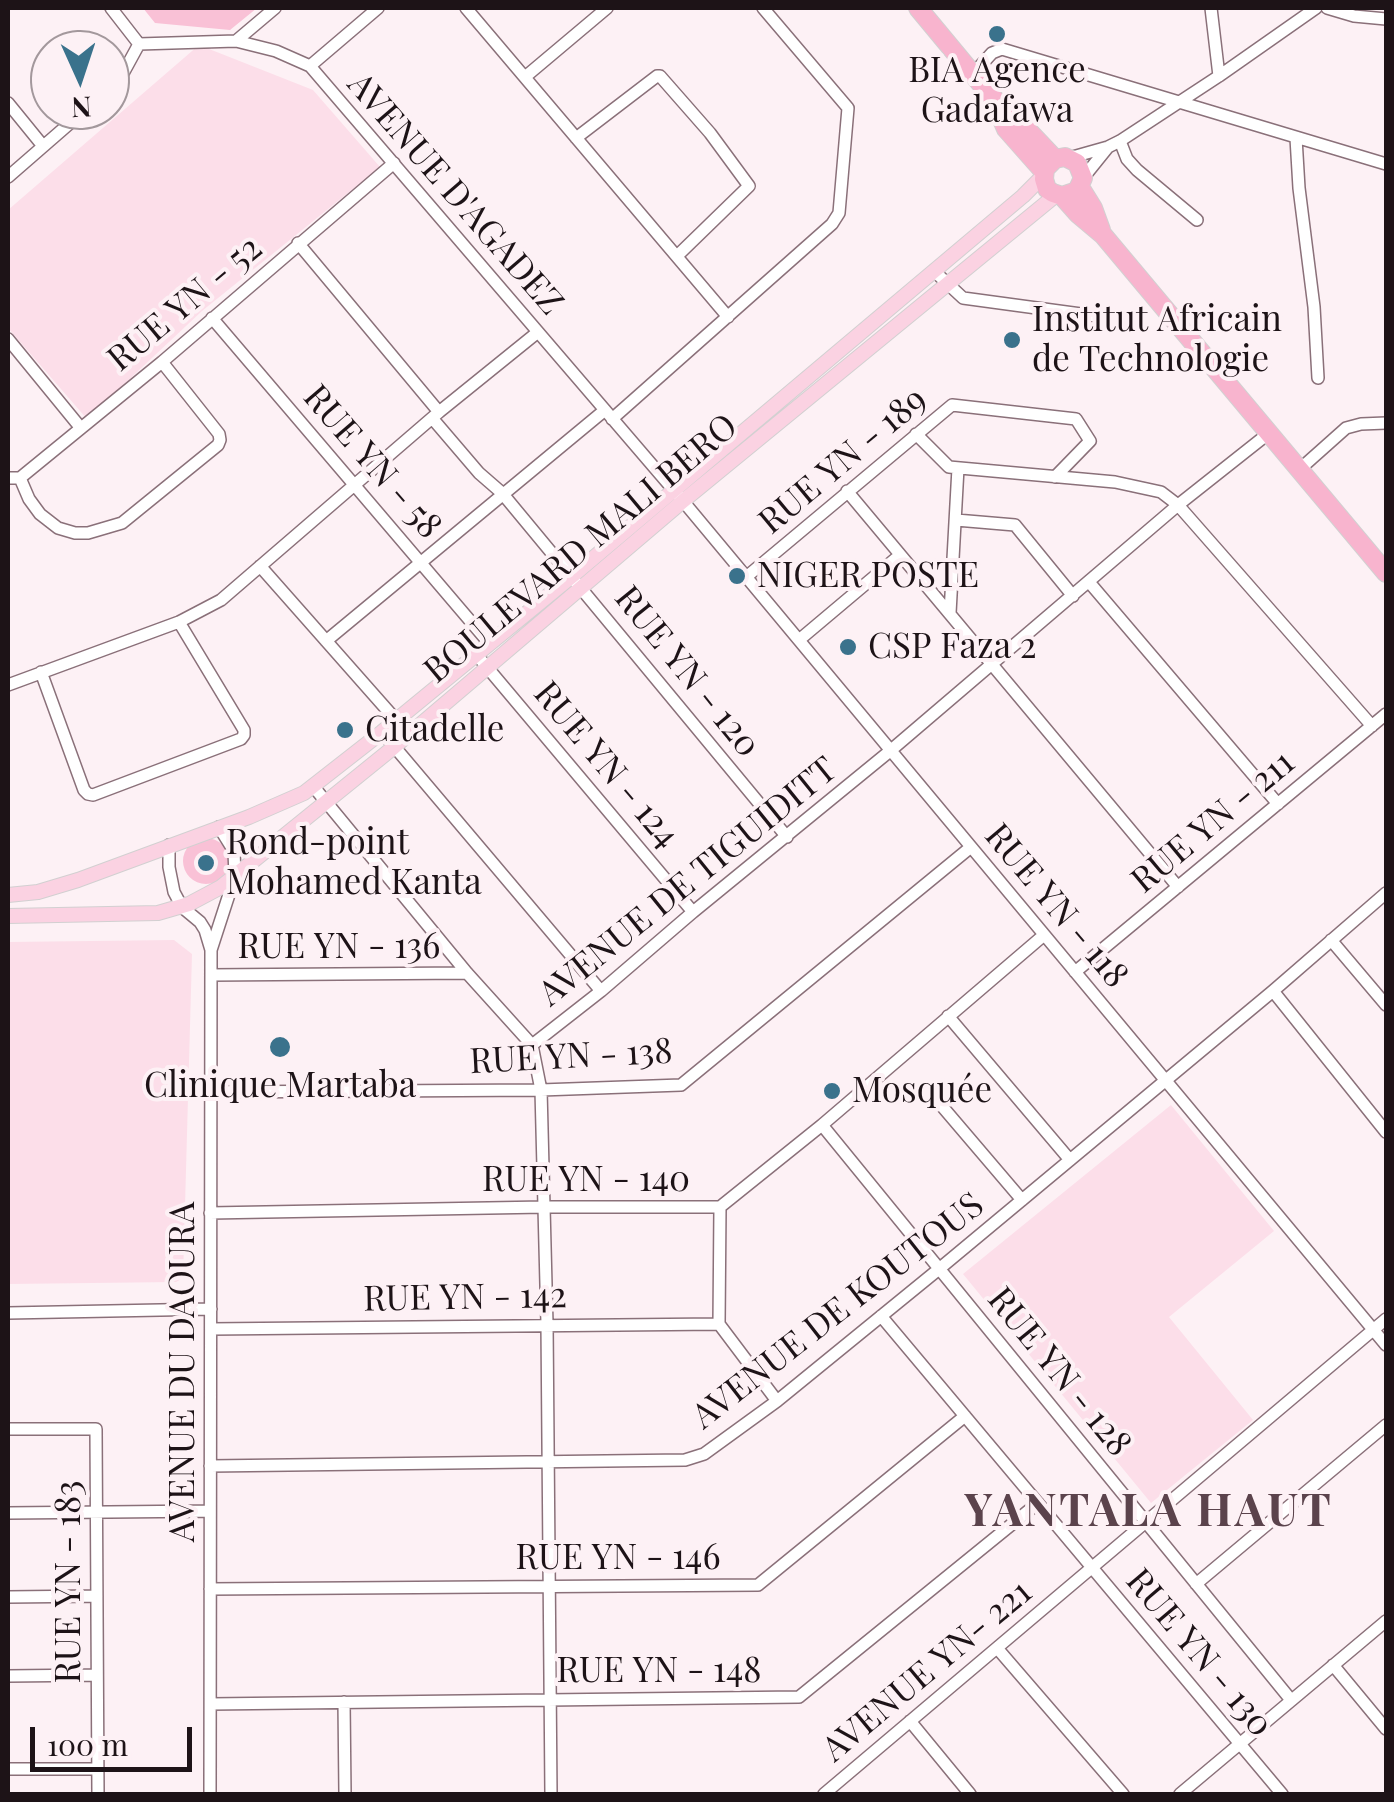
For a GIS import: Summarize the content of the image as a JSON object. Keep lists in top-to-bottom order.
{
  "streets": {
    "main road": ["BOULEVARD MALI BERO"],
    "street": [
      "AVENUE D'AGADEZ",
      "RUE YN - 52",
      "RUE YN - 189",
      "RUE YN - 58",
      "RUE YN - 120",
      "RUE YN - 124",
      "RUE YN - 211",
      "AVENUE DE TIGUIDITT",
      "RUE YN - 118",
      "RUE YN - 136",
      "RUE YN - 138",
      "RUE YN - 140",
      "RUE YN - 142",
      "AVENUE DE KOUTOUS",
      "AVENUE DU DAOURA",
      "RUE YN - 128",
      "RUE YN - 146",
      "RUE YN - 183",
      "RUE YN - 130",
      "RUE YN - 148",
      "AVENUE YN- 221"
    ]
  },
  "crossings": [
    ["AVENUE D'AGADEZ", "RUE YN - 52"],
    ["AVENUE D'AGADEZ", "BOULEVARD MALI BERO"],
    ["AVENUE D'AGADEZ", "RUE YN - 118"],
    ["RUE YN - 52", "RUE YN - 58"],
    ["RUE YN - 52", "RUE YN - 120"],
    ["RUE YN - 189", "RUE YN - 118"],
    ["RUE YN - 58", "BOULEVARD MALI BERO"],
    ["BOULEVARD MALI BERO", "RUE YN - 120"],
    ["BOULEVARD MALI BERO", "RUE YN - 124"],
    ["BOULEVARD MALI BERO", "RUE YN - 118"],
    ["BOULEVARD MALI BERO", "AVENUE DU DAOURA"],
    ["RUE YN - 120", "AVENUE DE TIGUIDITT"],
    ["RUE YN - 124", "AVENUE DE TIGUIDITT"],
    ["RUE YN - 211", "RUE YN - 118"],
    ["AVENUE DE TIGUIDITT", "RUE YN - 118"],
    ["AVENUE DE TIGUIDITT", "RUE YN - 138"],
    ["AVENUE DE TIGUIDITT", "RUE YN - 140"],
    ["AVENUE DE TIGUIDITT", "RUE YN - 142"],
    ["AVENUE DE TIGUIDITT", "AVENUE DE KOUTOUS"],
    ["AVENUE DE TIGUIDITT", "RUE YN - 146"],
    ["AVENUE DE TIGUIDITT", "RUE YN - 148"],
    ["RUE YN - 118", "RUE YN - 138"],
    ["RUE YN - 118", "RUE YN - 140"],
    ["RUE YN - 118", "AVENUE DE KOUTOUS"],
    ["RUE YN - 118", "AVENUE YN- 221"],
    ["RUE YN - 136", "AVENUE DU DAOURA"],
    ["RUE YN - 138", "AVENUE DU DAOURA"],
    ["RUE YN - 140", "AVENUE DU DAOURA"],
    ["RUE YN - 140", "RUE YN - 128"],
    ["RUE YN - 142", "AVENUE DU DAOURA"],
    ["AVENUE DE KOUTOUS", "AVENUE DU DAOURA"],
    ["AVENUE DE KOUTOUS", "RUE YN - 128"],
    ["AVENUE DE KOUTOUS", "RUE YN - 130"],
    ["AVENUE DU DAOURA", "RUE YN - 146"],
    ["AVENUE DU DAOURA", "RUE YN - 148"],
    ["RUE YN - 128", "AVENUE YN- 221"],
    ["RUE YN - 146", "RUE YN - 130"],
    ["RUE YN - 130", "RUE YN - 148"],
    ["RUE YN - 130", "AVENUE YN- 221"]
  ],
  "districts": ["YANTALA HAUT"],
  "places": [
    "BIA Agence Gadafawa",
    "Institut Africain de Technologie",
    "NIGER POSTE",
    "CSP Faza 2",
    "Citadelle",
    "Rond-point Mohamed Kanta",
    "Clinique Martaba",
    "Mosquée"
  ],
  "scale_bar": "100 m",
  "north": "bottom"
}
